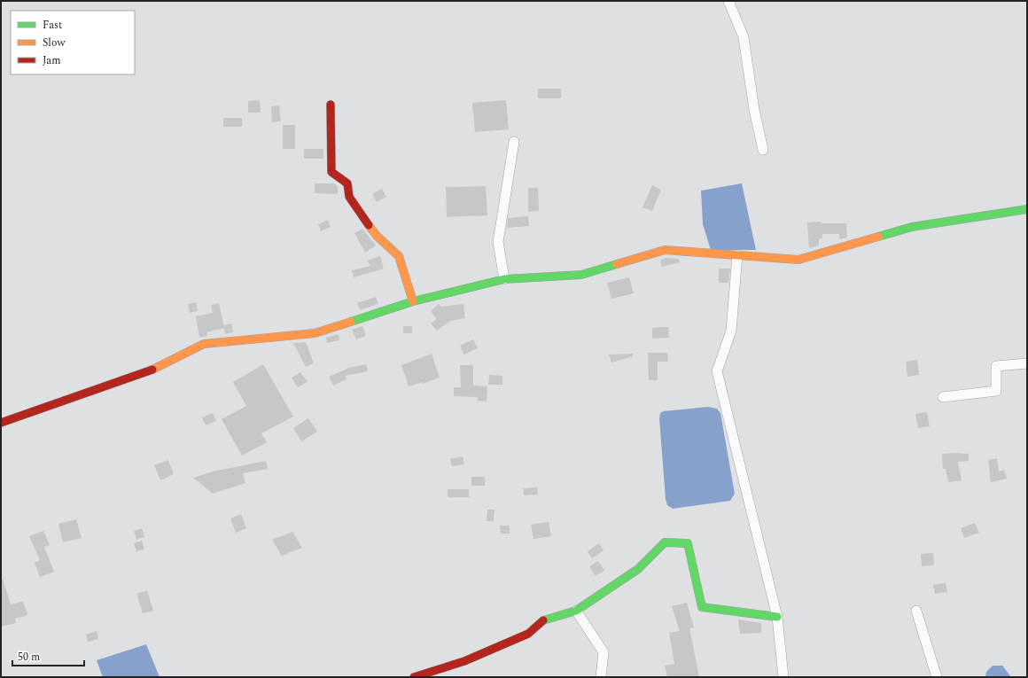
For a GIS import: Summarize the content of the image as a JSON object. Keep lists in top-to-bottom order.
{
  "legend": ["Fast", "Slow", "Jam"],
  "scale_bar": "50 m"
}
